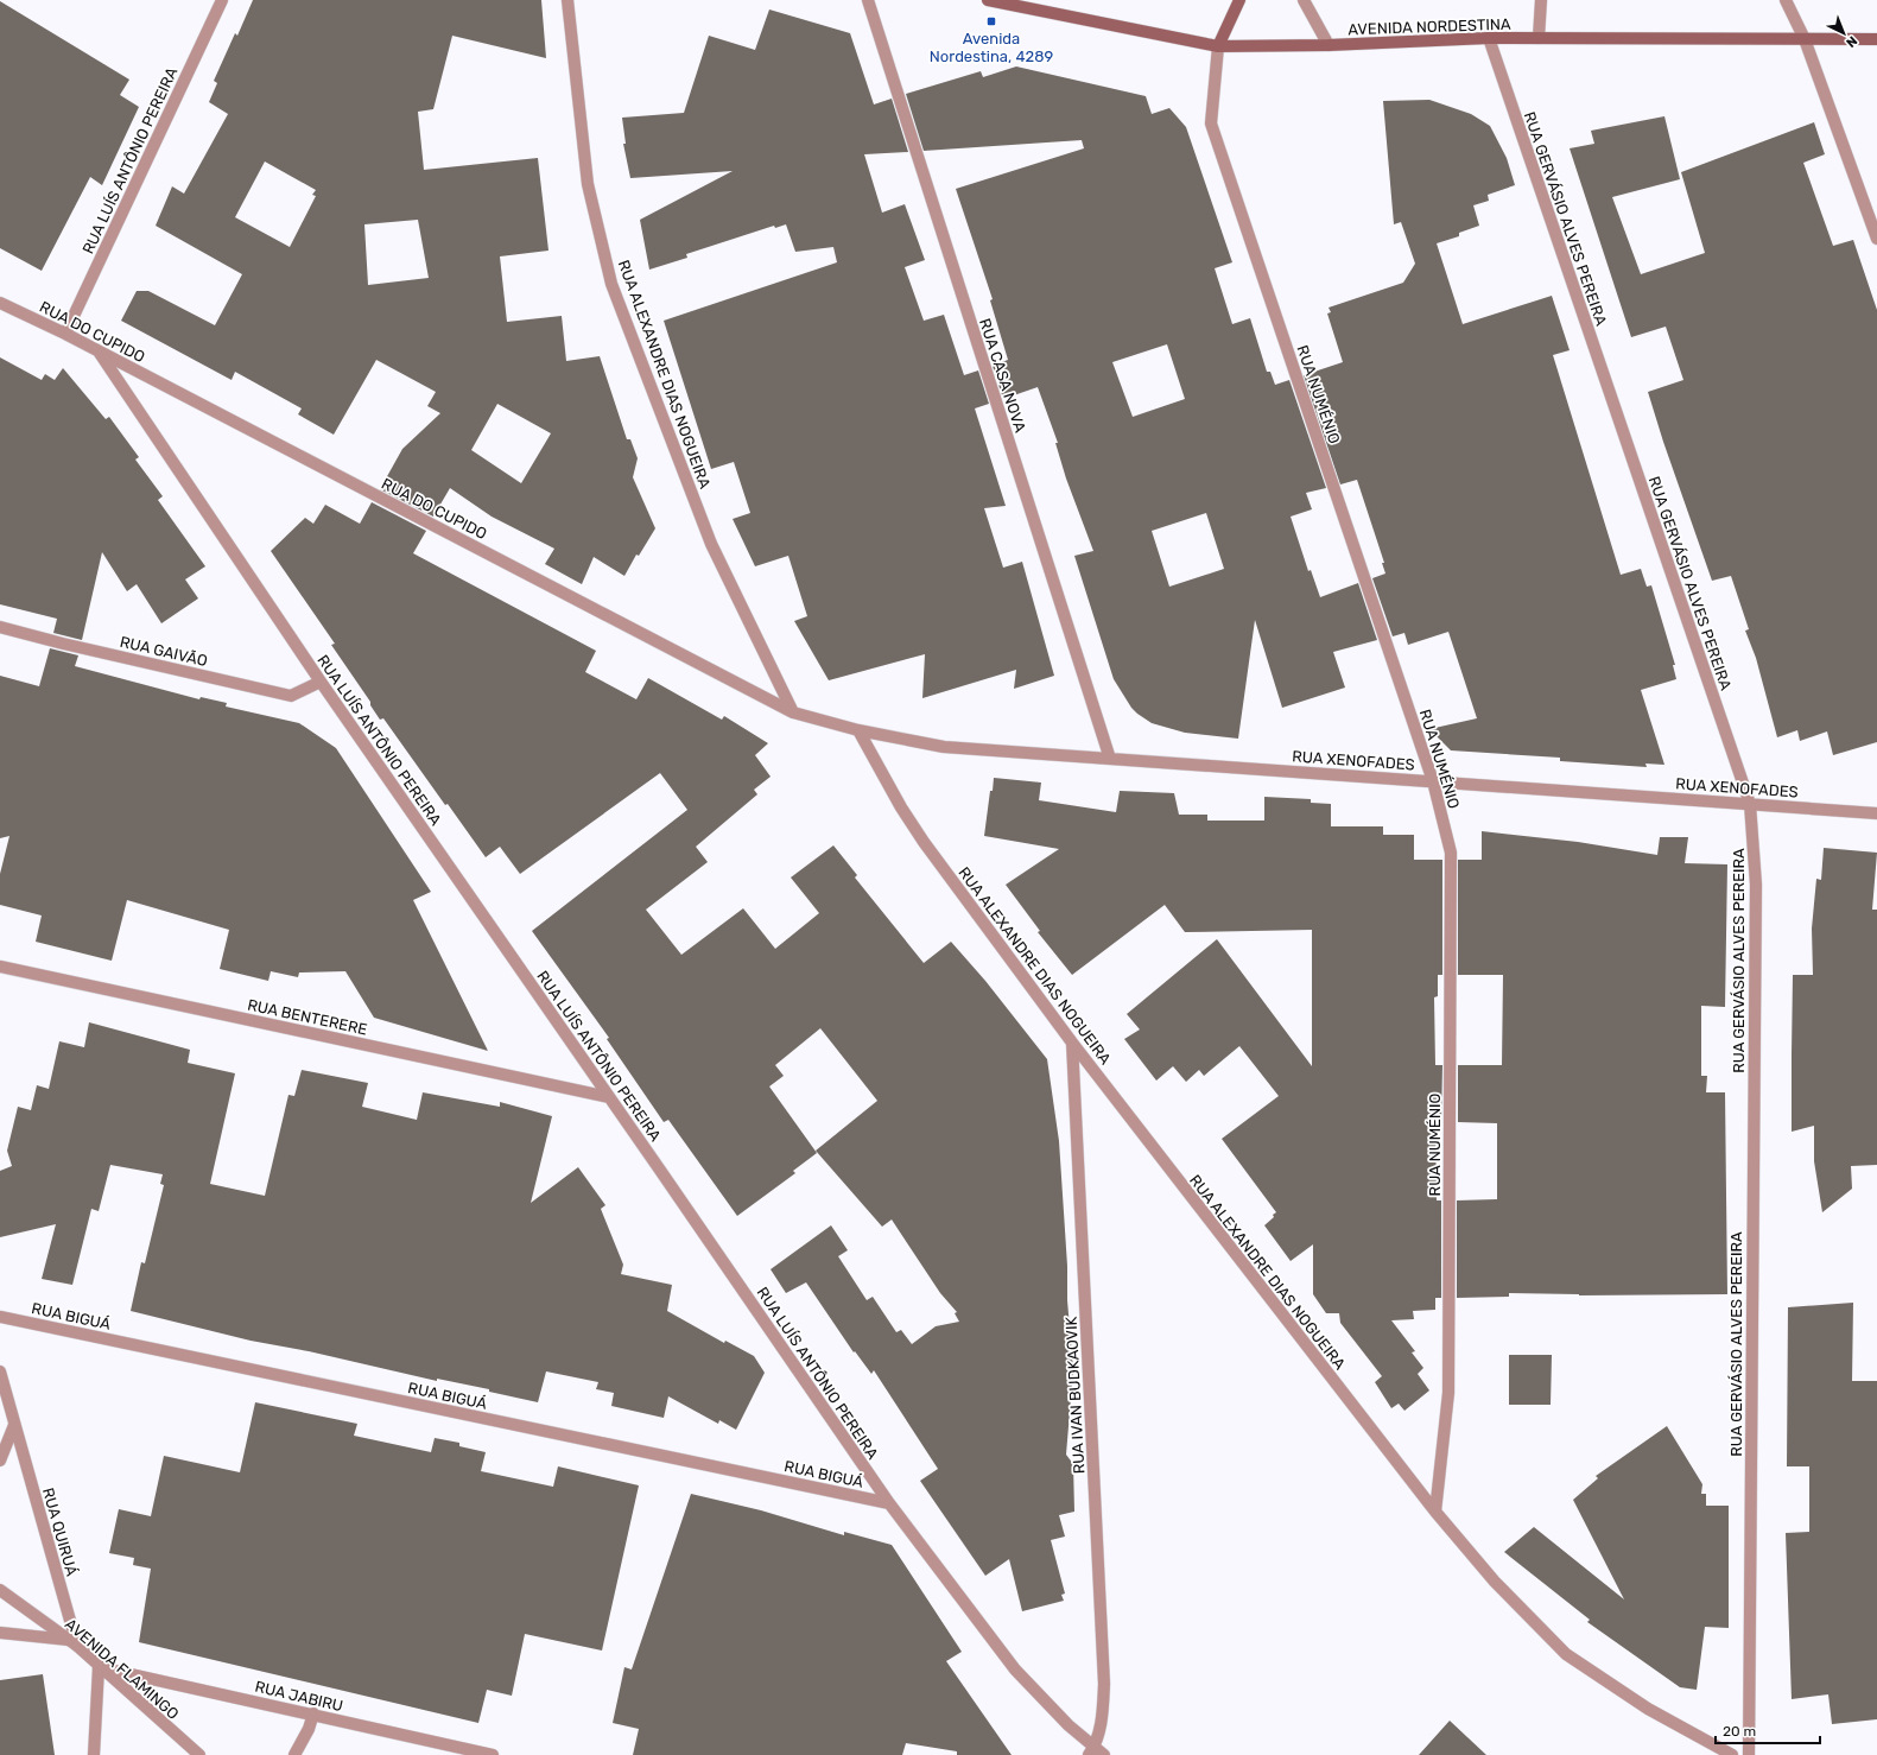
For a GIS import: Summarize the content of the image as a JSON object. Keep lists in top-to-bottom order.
{
  "streets": {
    "main road": ["AVENIDA NORDESTINA"],
    "street": [
      "RUA LUÍS ANTÔNIO PEREIRA",
      "RUA GERVÁSIO ALVES PEREIRA",
      "RUA DO CUPIDO",
      "RUA ALEXANDRE DIAS NOGUEIRA",
      "RUA CASA NOVA",
      "RUA NUMÉNIO",
      "RUA GAIVÃO",
      "RUA XENOFADES",
      "RUA BENTERERE",
      "RUA BIGUÁ",
      "RUA IVAN BUDKAOVIK",
      "RUA QUIRUÁ",
      "AVENIDA FLAMINGO",
      "RUA JABIRU"
    ]
  },
  "crossings": [
    ["AVENIDA NORDESTINA", "RUA GERVÁSIO ALVES PEREIRA"],
    ["AVENIDA NORDESTINA", "RUA NUMÉNIO"],
    ["RUA LUÍS ANTÔNIO PEREIRA", "RUA DO CUPIDO"],
    ["RUA LUÍS ANTÔNIO PEREIRA", "RUA GAIVÃO"],
    ["RUA LUÍS ANTÔNIO PEREIRA", "RUA BENTERERE"],
    ["RUA LUÍS ANTÔNIO PEREIRA", "RUA BIGUÁ"],
    ["RUA LUÍS ANTÔNIO PEREIRA", "RUA IVAN BUDKAOVIK"],
    ["RUA GERVÁSIO ALVES PEREIRA", "RUA XENOFADES"],
    ["RUA DO CUPIDO", "RUA ALEXANDRE DIAS NOGUEIRA"],
    ["RUA DO CUPIDO", "RUA XENOFADES"],
    ["RUA ALEXANDRE DIAS NOGUEIRA", "RUA NUMÉNIO"],
    ["RUA ALEXANDRE DIAS NOGUEIRA", "RUA XENOFADES"],
    ["RUA ALEXANDRE DIAS NOGUEIRA", "RUA IVAN BUDKAOVIK"],
    ["RUA CASA NOVA", "RUA XENOFADES"],
    ["RUA NUMÉNIO", "RUA XENOFADES"],
    ["RUA QUIRUÁ", "AVENIDA FLAMINGO"],
    ["AVENIDA FLAMINGO", "RUA JABIRU"]
  ],
  "places": {
    "transit": ["Avenida Nordestina, 4289"]
  },
  "scale_bar": "20 m",
  "north": "bottom right"
}
